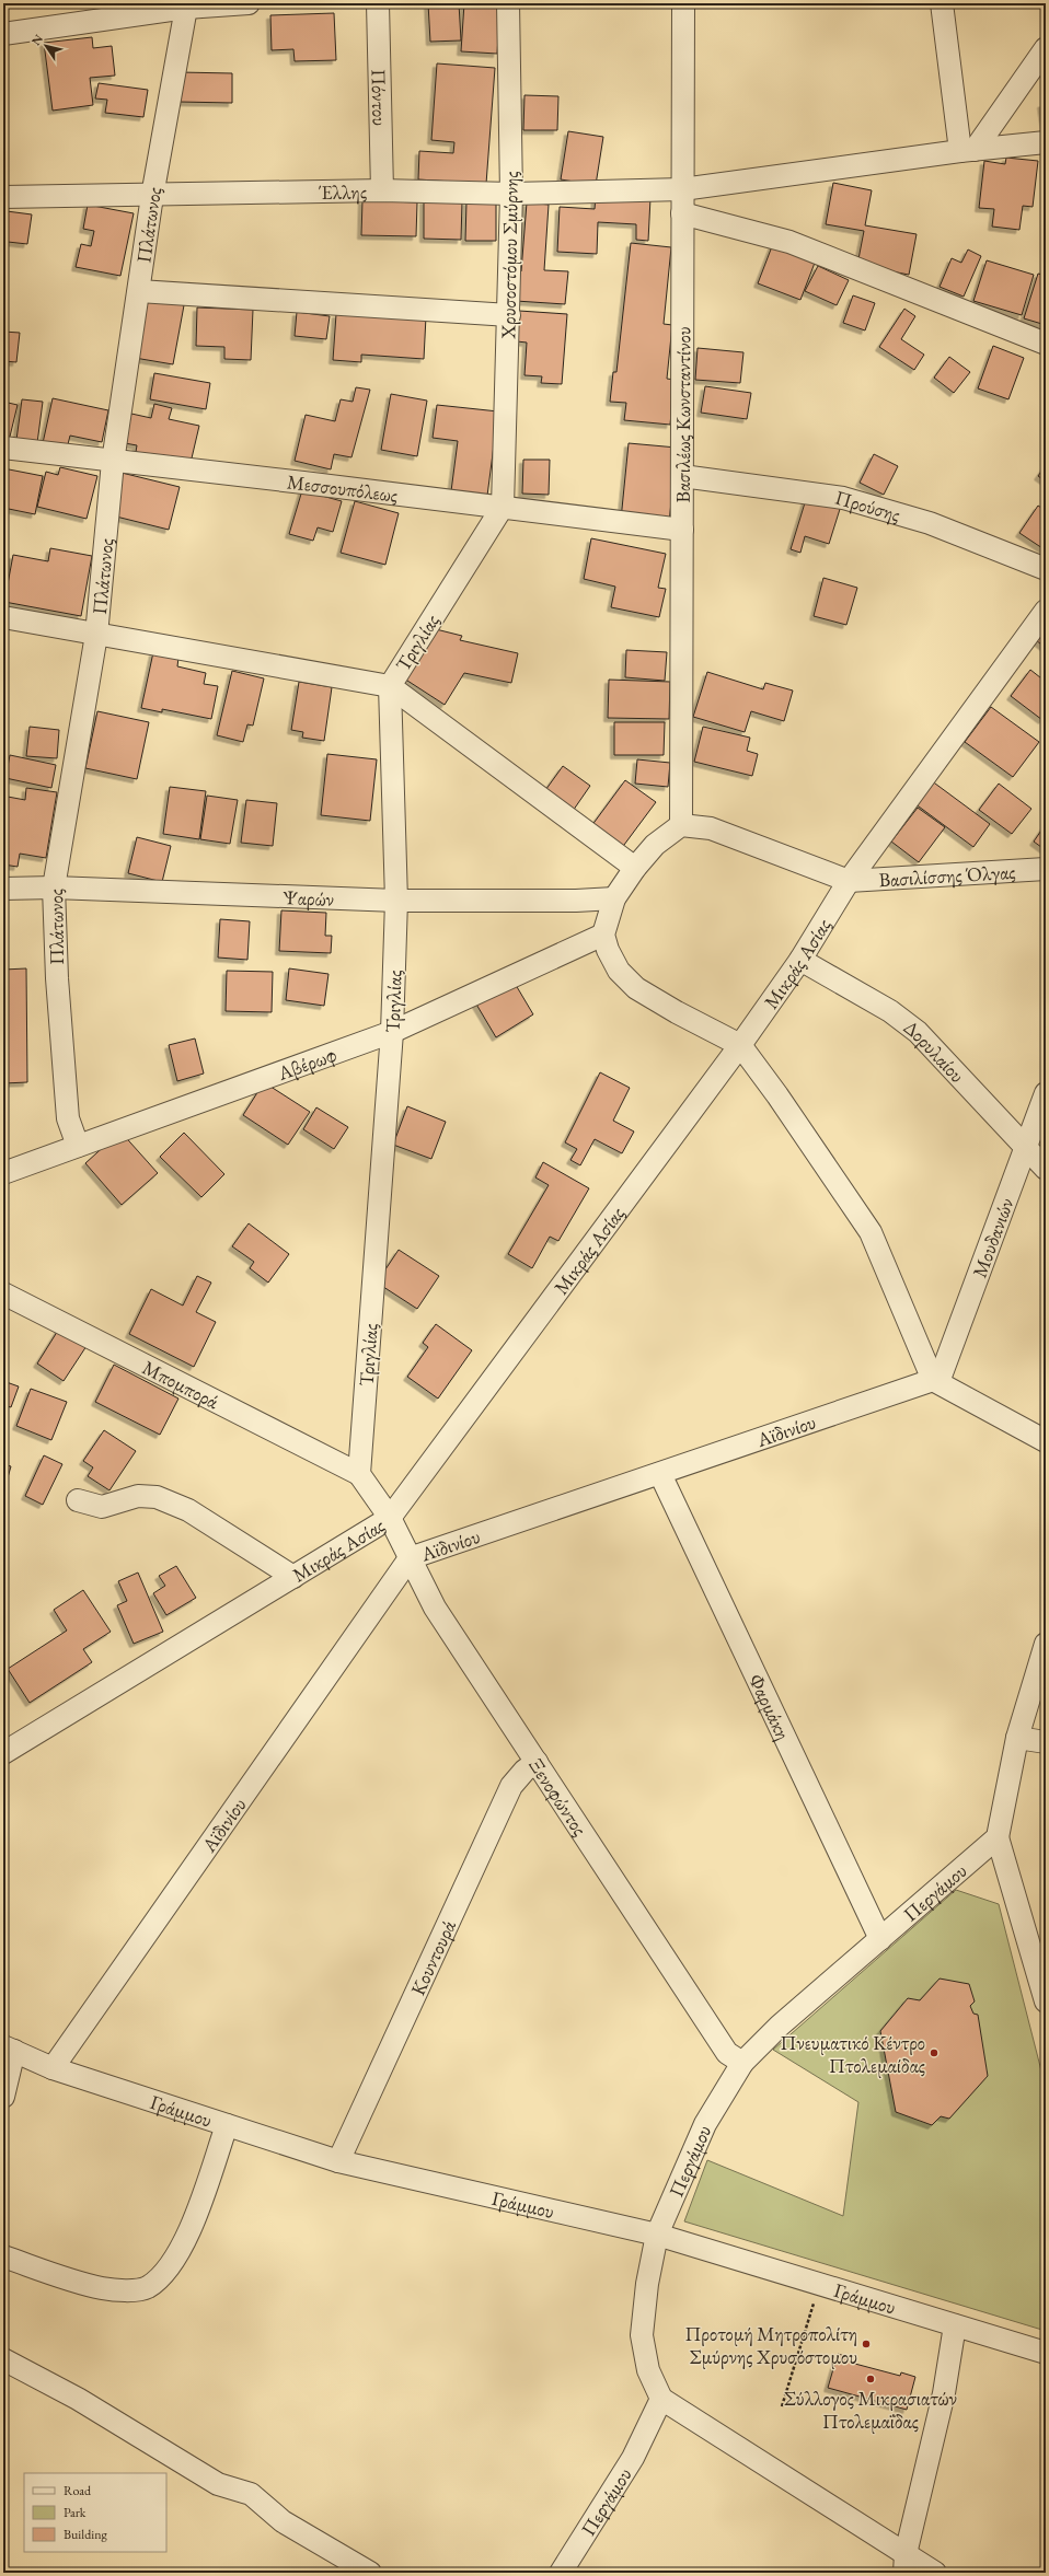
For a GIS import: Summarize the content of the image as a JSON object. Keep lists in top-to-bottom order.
{
  "streets": {
    "street": [
      "Πόντου",
      "Έλλης",
      "Πλάτωνος",
      "Χρυσοστόμου Σμύρνης",
      "Βασιλέως Κωνσταντίνου",
      "Μεσσουπόλεως",
      "Προύσης",
      "Τριγλίας",
      "Βασιλίσσης Όλγας",
      "Ψαρών",
      "Μικράς Ασίας",
      "Δορυλαίου",
      "Αβέρωφ",
      "Μουδανιών",
      "Μπομπορά",
      "Αϊδινίου",
      "Φαρμάκη",
      "Ξενοφώντος",
      "Περγάμου",
      "Κουντουρά",
      "Γράμμου"
    ]
  },
  "crossings": [
    ["Πόντου", "Έλλης"],
    ["Έλλης", "Πλάτωνος"],
    ["Έλλης", "Χρυσοστόμου Σμύρνης"],
    ["Έλλης", "Βασιλέως Κωνσταντίνου"],
    ["Πλάτωνος", "Μεσσουπόλεως"],
    ["Πλάτωνος", "Ψαρών"],
    ["Πλάτωνος", "Αβέρωφ"],
    ["Χρυσοστόμου Σμύρνης", "Μεσσουπόλεως"],
    ["Χρυσοστόμου Σμύρνης", "Τριγλίας"],
    ["Βασιλέως Κωνσταντίνου", "Μεσσουπόλεως"],
    ["Βασιλέως Κωνσταντίνου", "Προύσης"],
    ["Μεσσουπόλεως", "Τριγλίας"],
    ["Τριγλίας", "Ψαρών"],
    ["Τριγλίας", "Αβέρωφ"],
    ["Τριγλίας", "Μπομπορά"],
    ["Βασιλίσσης Όλγας", "Μικράς Ασίας"],
    ["Μικράς Ασίας", "Δορυλαίου"],
    ["Μικράς Ασίας", "Ξενοφώντος"],
    ["Δορυλαίου", "Μουδανιών"],
    ["Μουδανιών", "Αϊδινίου"],
    ["Αϊδινίου", "Φαρμάκη"],
    ["Αϊδινίου", "Ξενοφώντος"],
    ["Αϊδινίου", "Γράμμου"],
    ["Φαρμάκη", "Περγάμου"],
    ["Ξενοφώντος", "Περγάμου"],
    ["Ξενοφώντος", "Κουντουρά"],
    ["Περγάμου", "Γράμμου"],
    ["Κουντουρά", "Γράμμου"]
  ],
  "places": ["Πνευματικό Κέντρο Πτολεμαίδας", "Προτομή Μητροπολίτη Σμύρνης Χρυσόστομου", "Σύλλογος Μικρασιατών Πτολεμαΐδας"],
  "legend": ["Road", "Park", "Building"],
  "north": "top left"
}
